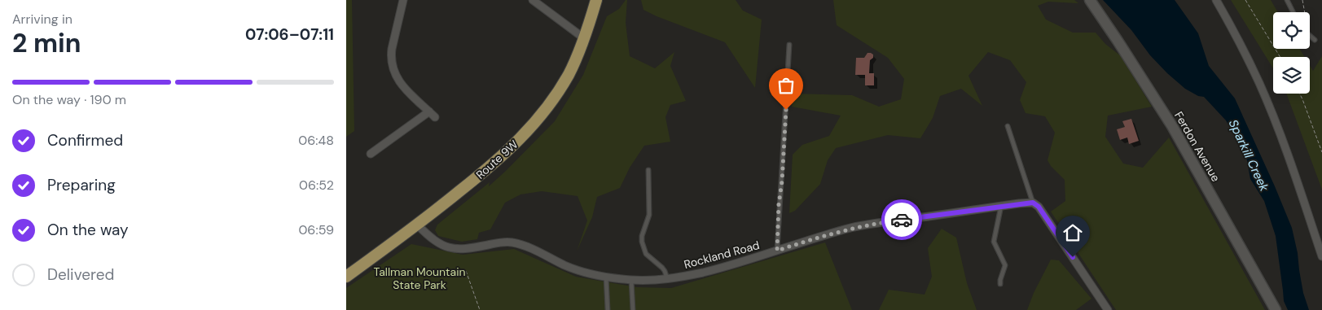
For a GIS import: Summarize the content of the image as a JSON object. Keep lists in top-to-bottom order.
{
  "streets": {
    "main road": ["Route 9W"],
    "street": ["Ferdon Avenue", "Rockland Road"]
  },
  "crossings": [
    ["Route 9W", "Rockland Road"]
  ],
  "water": ["Sparkill Creek"],
  "parks": ["Tallman Mountain State Park"],
  "page": {
    "heading": ["2 min", "Arriving in", "07:06–07:11"],
    "bar": "On the way · 190 m",
    "list": [
      ["Confirmed", "06:48"],
      ["Preparing", "06:52"],
      ["On the way", "06:59"],
      "Delivered"
    ]
  }
}
